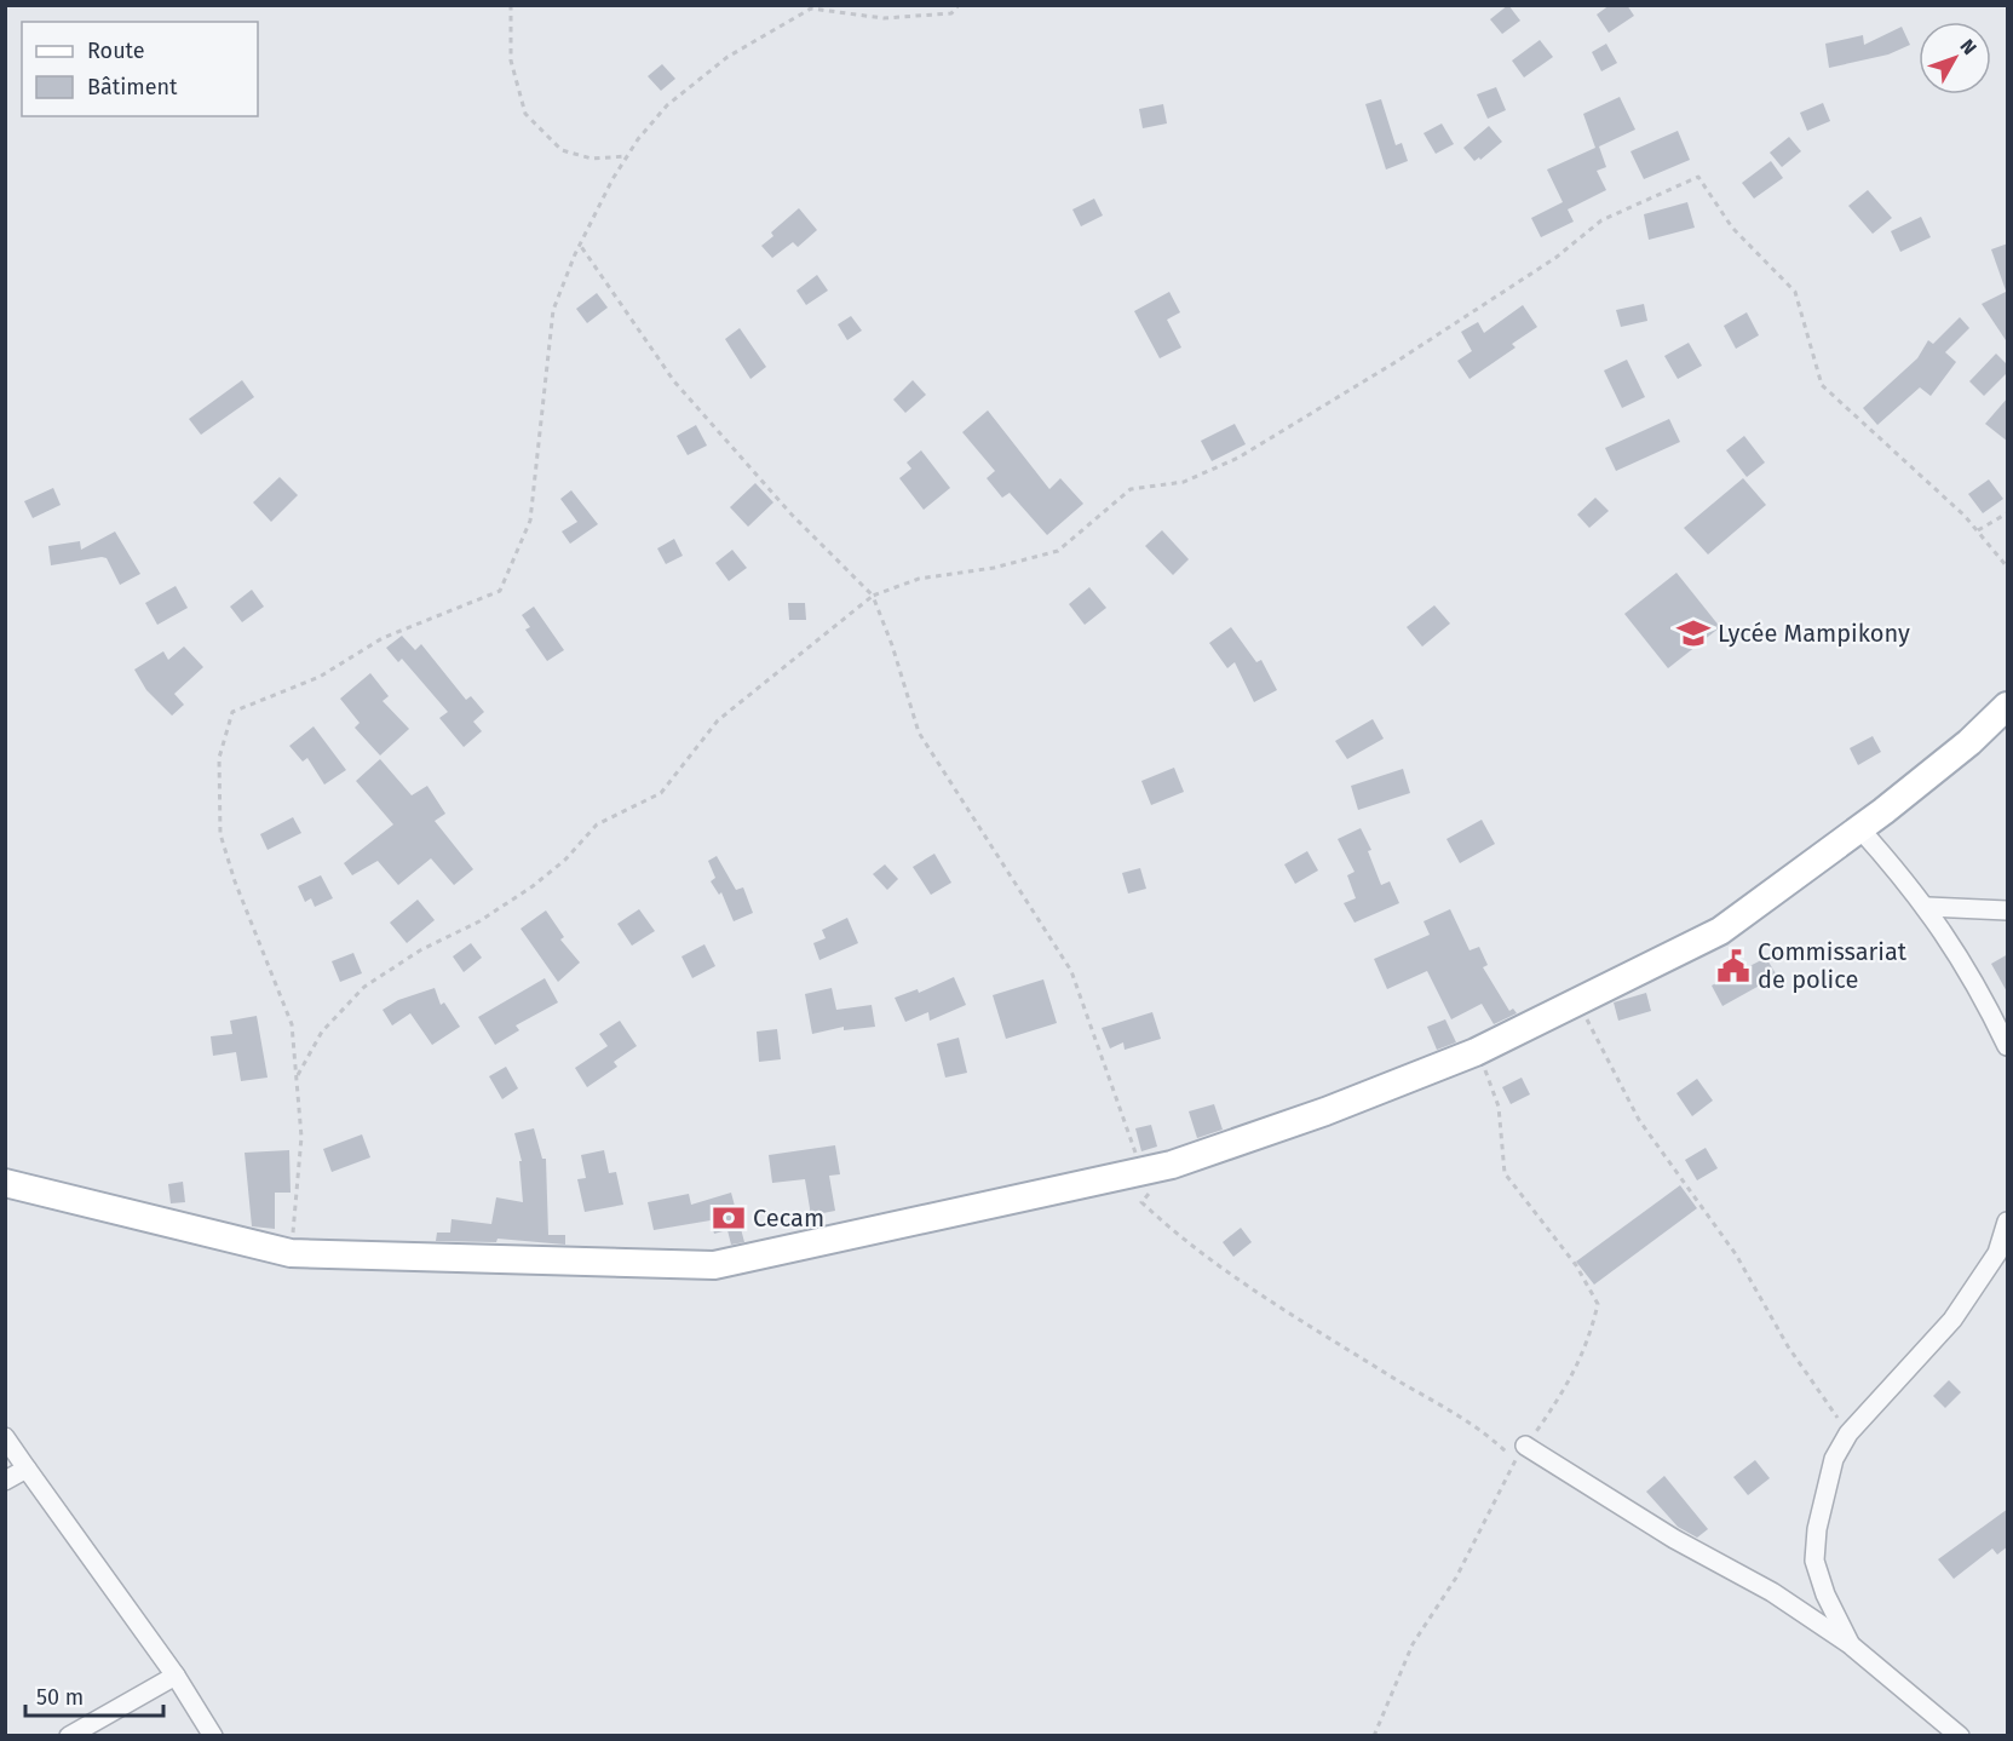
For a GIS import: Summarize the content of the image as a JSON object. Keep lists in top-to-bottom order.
{
  "places": {
    "school or university": ["Lycée Mampikony"],
    "public building": ["Commissariat de police"],
    "bank": ["Cecam"]
  },
  "legend": ["Route", "Bâtiment"],
  "scale_bar": "50 m",
  "north": "top right"
}
